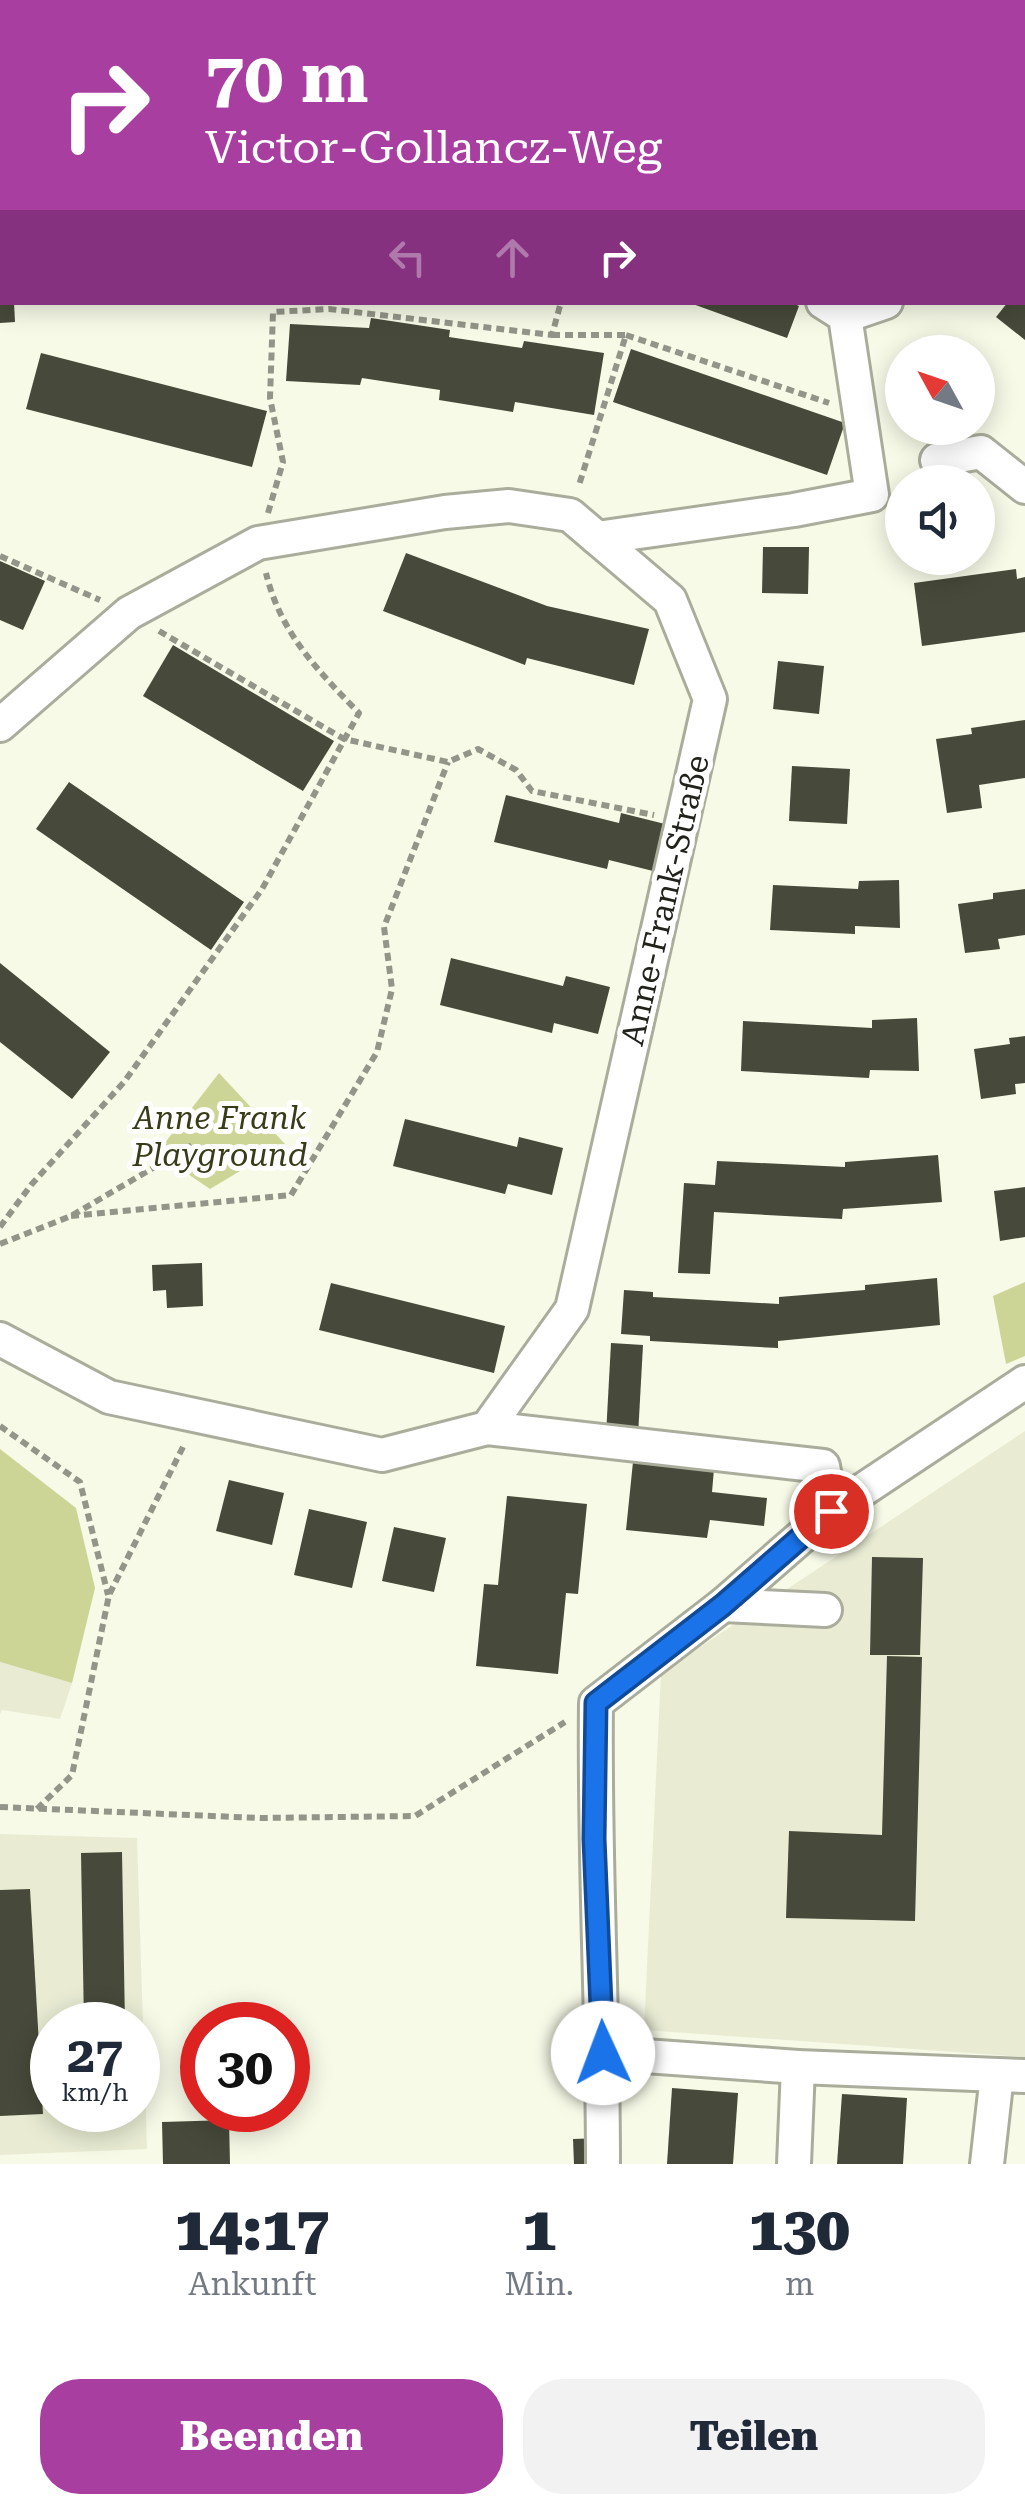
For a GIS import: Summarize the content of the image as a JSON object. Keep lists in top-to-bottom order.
{
  "streets": {
    "street": ["Anne-Frank-Straße"]
  },
  "parks": ["Anne Frank Playground"],
  "north": "top left",
  "page": {
    "turn": ["70 m", "Victor-Gollancz-Weg"],
    "speed": "27 km/h",
    "limit": "30",
    "eta": [
      "14:17",
      "Ankunft",
      "1",
      "Min.",
      "130",
      "m"
    ],
    "buttons": ["Beenden", "Teilen"]
  }
}
